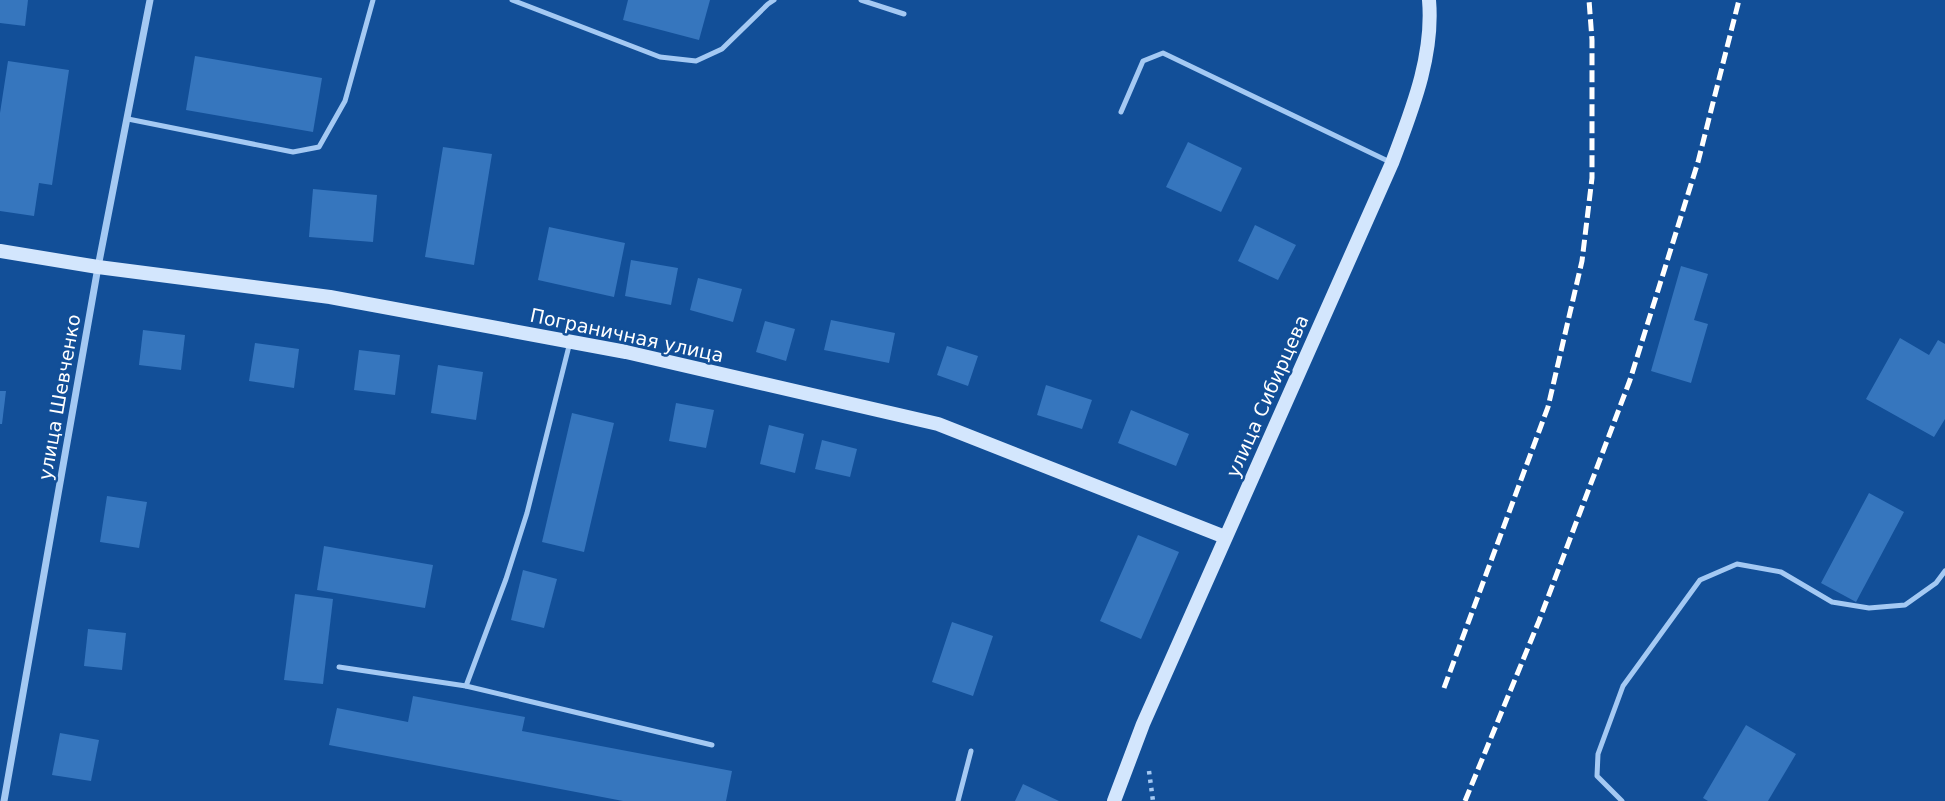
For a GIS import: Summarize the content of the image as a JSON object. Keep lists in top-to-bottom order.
{
  "streets": {
    "street": ["Пограничная улица", "улица Сибирцева", "улица Шевченко"]
  },
  "crossings": [
    ["Пограничная улица", "улица Сибирцева"],
    ["Пограничная улица", "улица Шевченко"]
  ]
}
